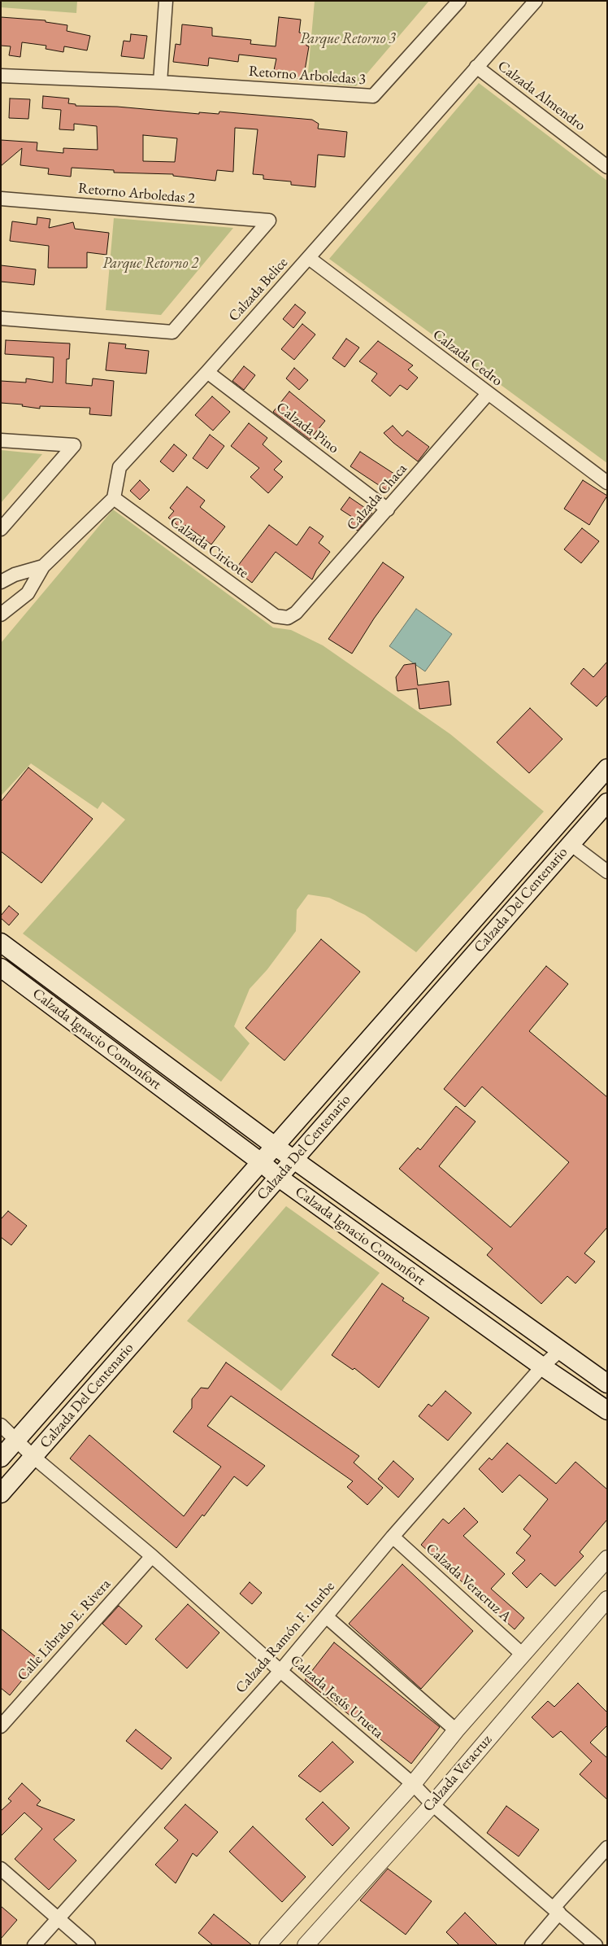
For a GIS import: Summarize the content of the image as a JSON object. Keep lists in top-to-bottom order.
{
  "streets": {
    "main road": ["Calzada Del Centenario", "Calzada Ignacio Comonfort"],
    "street": [
      "Retorno Arboledas 3",
      "Calzada Almendro",
      "Retorno Arboledas 2",
      "Calzada Belice",
      "Calzada Cedro",
      "Calzada Pino",
      "Calzada Chaca",
      "Calzada Ciricote",
      "Calzada Veracruz A",
      "Calle Librado E. Rivera",
      "Calzada Ramón F. Iturbe",
      "Calzada Jesús Urueta",
      "Calzada Veracruz"
    ]
  },
  "crossings": [
    ["Calzada Almendro", "Calzada Belice"],
    ["Calzada Belice", "Calzada Cedro"],
    ["Calzada Belice", "Calzada Pino"],
    ["Calzada Belice", "Calzada Ciricote"],
    ["Calzada Cedro", "Calzada Chaca"],
    ["Calzada Pino", "Calzada Chaca"],
    ["Calzada Chaca", "Calzada Ciricote"],
    ["Calzada Del Centenario", "Calzada Ignacio Comonfort"],
    ["Calzada Del Centenario", "Calzada Jesús Urueta"],
    ["Calzada Ignacio Comonfort", "Calzada Ramón F. Iturbe"],
    ["Calzada Veracruz A", "Calzada Ramón F. Iturbe"],
    ["Calzada Veracruz A", "Calzada Veracruz"],
    ["Calle Librado E. Rivera", "Calzada Jesús Urueta"],
    ["Calzada Ramón F. Iturbe", "Calzada Jesús Urueta"],
    ["Calzada Ramón F. Iturbe", "Calzada Veracruz"],
    ["Calzada Jesús Urueta", "Calzada Veracruz"]
  ],
  "parks": ["Parque Retorno 3", "Parque Retorno 2"]
}
